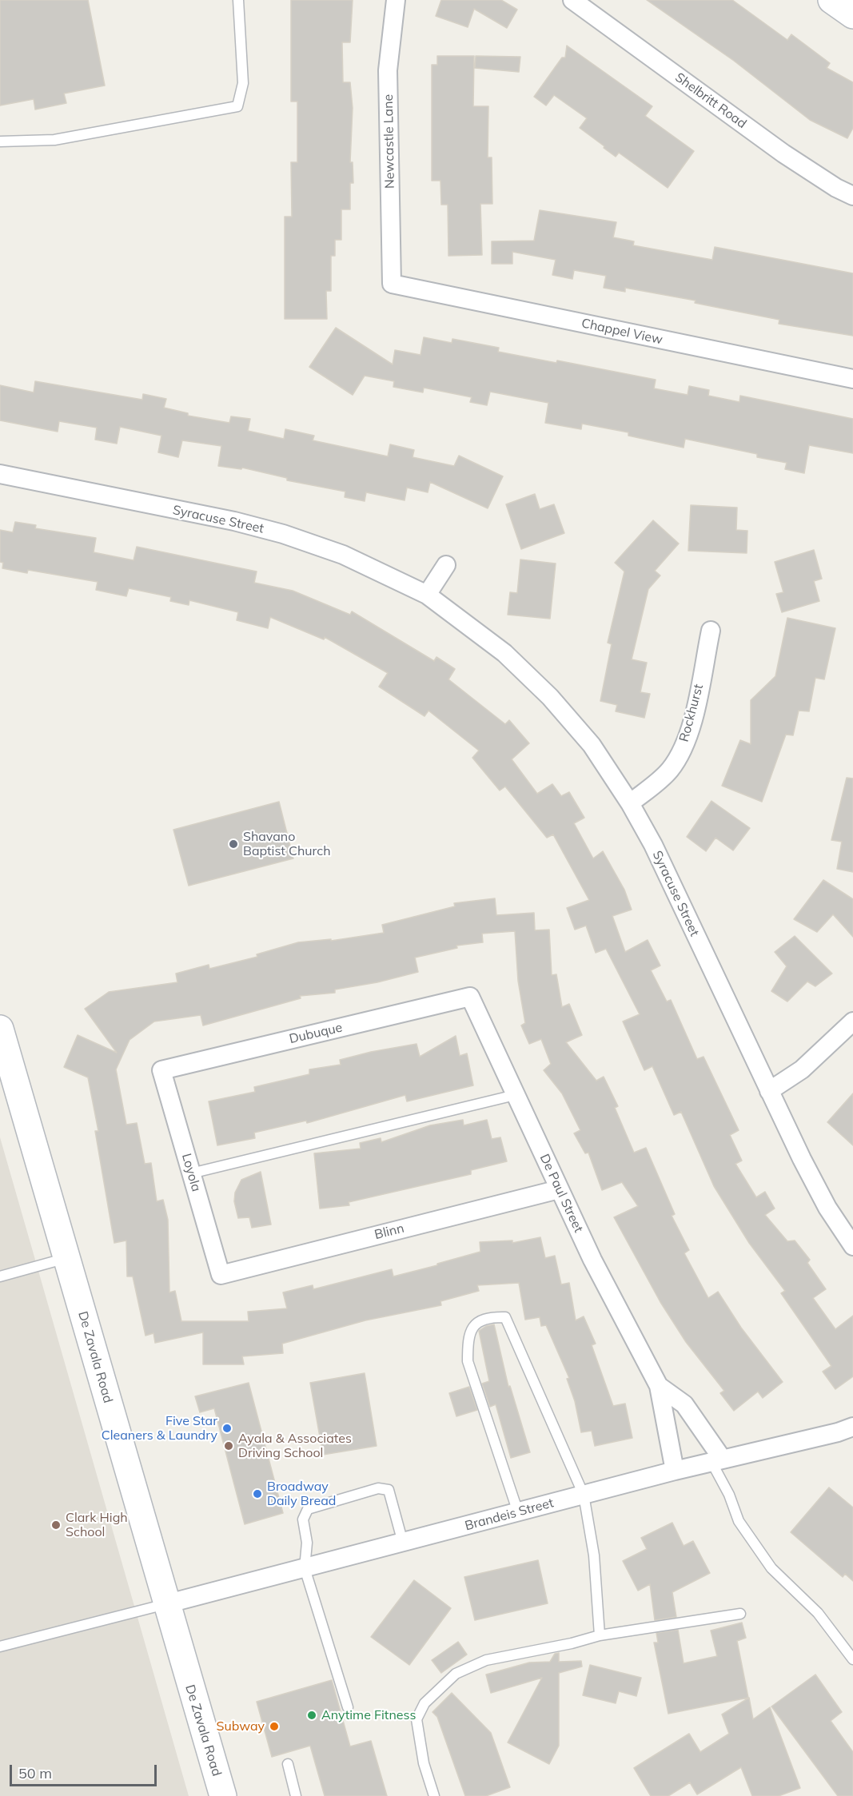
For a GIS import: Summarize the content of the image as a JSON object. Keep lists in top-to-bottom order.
{
  "streets": {
    "main road": ["De Zavala Road"],
    "street": [
      "Shelbritt Road",
      "Newcastle Lane",
      "Chappel View",
      "Syracuse Street",
      "Rockhurst",
      "Dubuque",
      "Loyola",
      "De Paul Street",
      "Blinn",
      "Brandeis Street"
    ]
  },
  "crossings": [
    ["Newcastle Lane", "Chappel View"],
    ["Syracuse Street", "Rockhurst"],
    ["Dubuque", "Loyola"],
    ["Dubuque", "De Paul Street"],
    ["Loyola", "Blinn"],
    ["De Paul Street", "Blinn"],
    ["De Paul Street", "Brandeis Street"],
    ["De Zavala Road", "Brandeis Street"]
  ],
  "places": [
    "Shavano Baptist Church",
    "Five Star Cleaners & Laundry",
    "Ayala & Associates Driving School",
    "Broadway Daily Bread",
    "Clark High School",
    "Anytime Fitness",
    "Subway"
  ],
  "scale_bar": "50 m"
}
